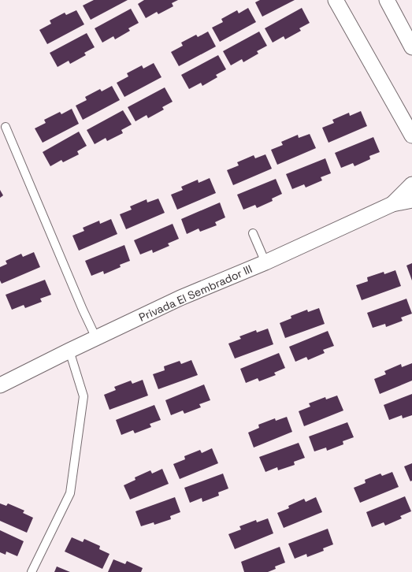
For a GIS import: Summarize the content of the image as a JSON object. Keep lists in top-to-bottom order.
{
  "streets": {
    "street": ["Privada El Sembrador III"]
  }
}
